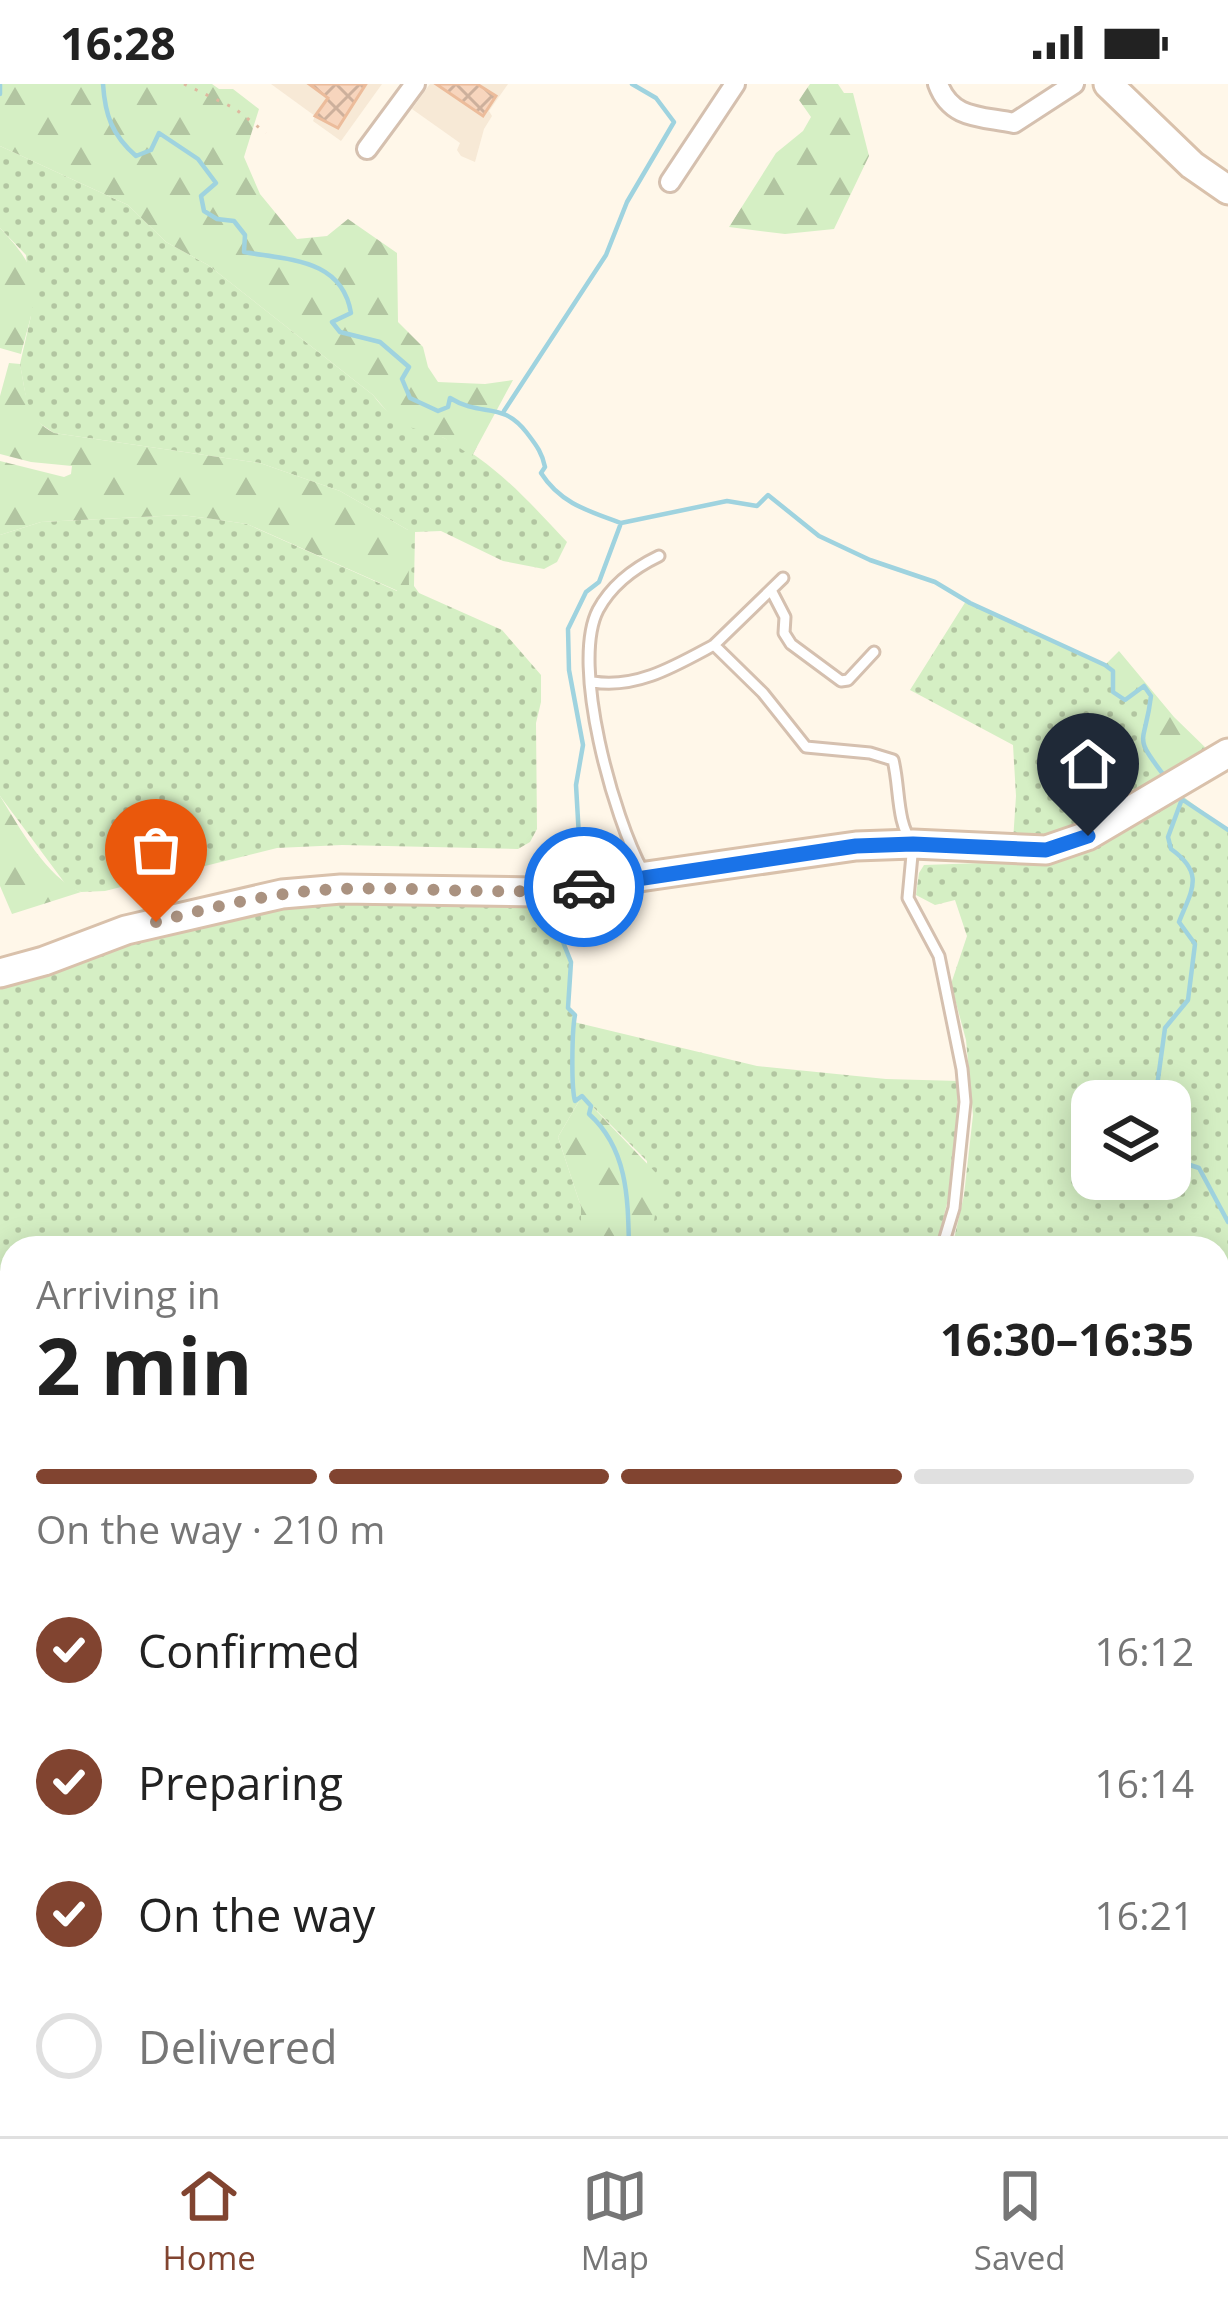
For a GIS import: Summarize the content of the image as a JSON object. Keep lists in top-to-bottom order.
{
  "page": {
    "status": "16:28",
    "heading": ["2 min", "Arriving in", "16:30–16:35"],
    "bar": "On the way · 210 m",
    "list": [
      ["Confirmed", "16:12"],
      ["Preparing", "16:14"],
      ["On the way", "16:21"],
      "Delivered"
    ],
    "tabs": ["Home", "Map", "Saved"]
  }
}
